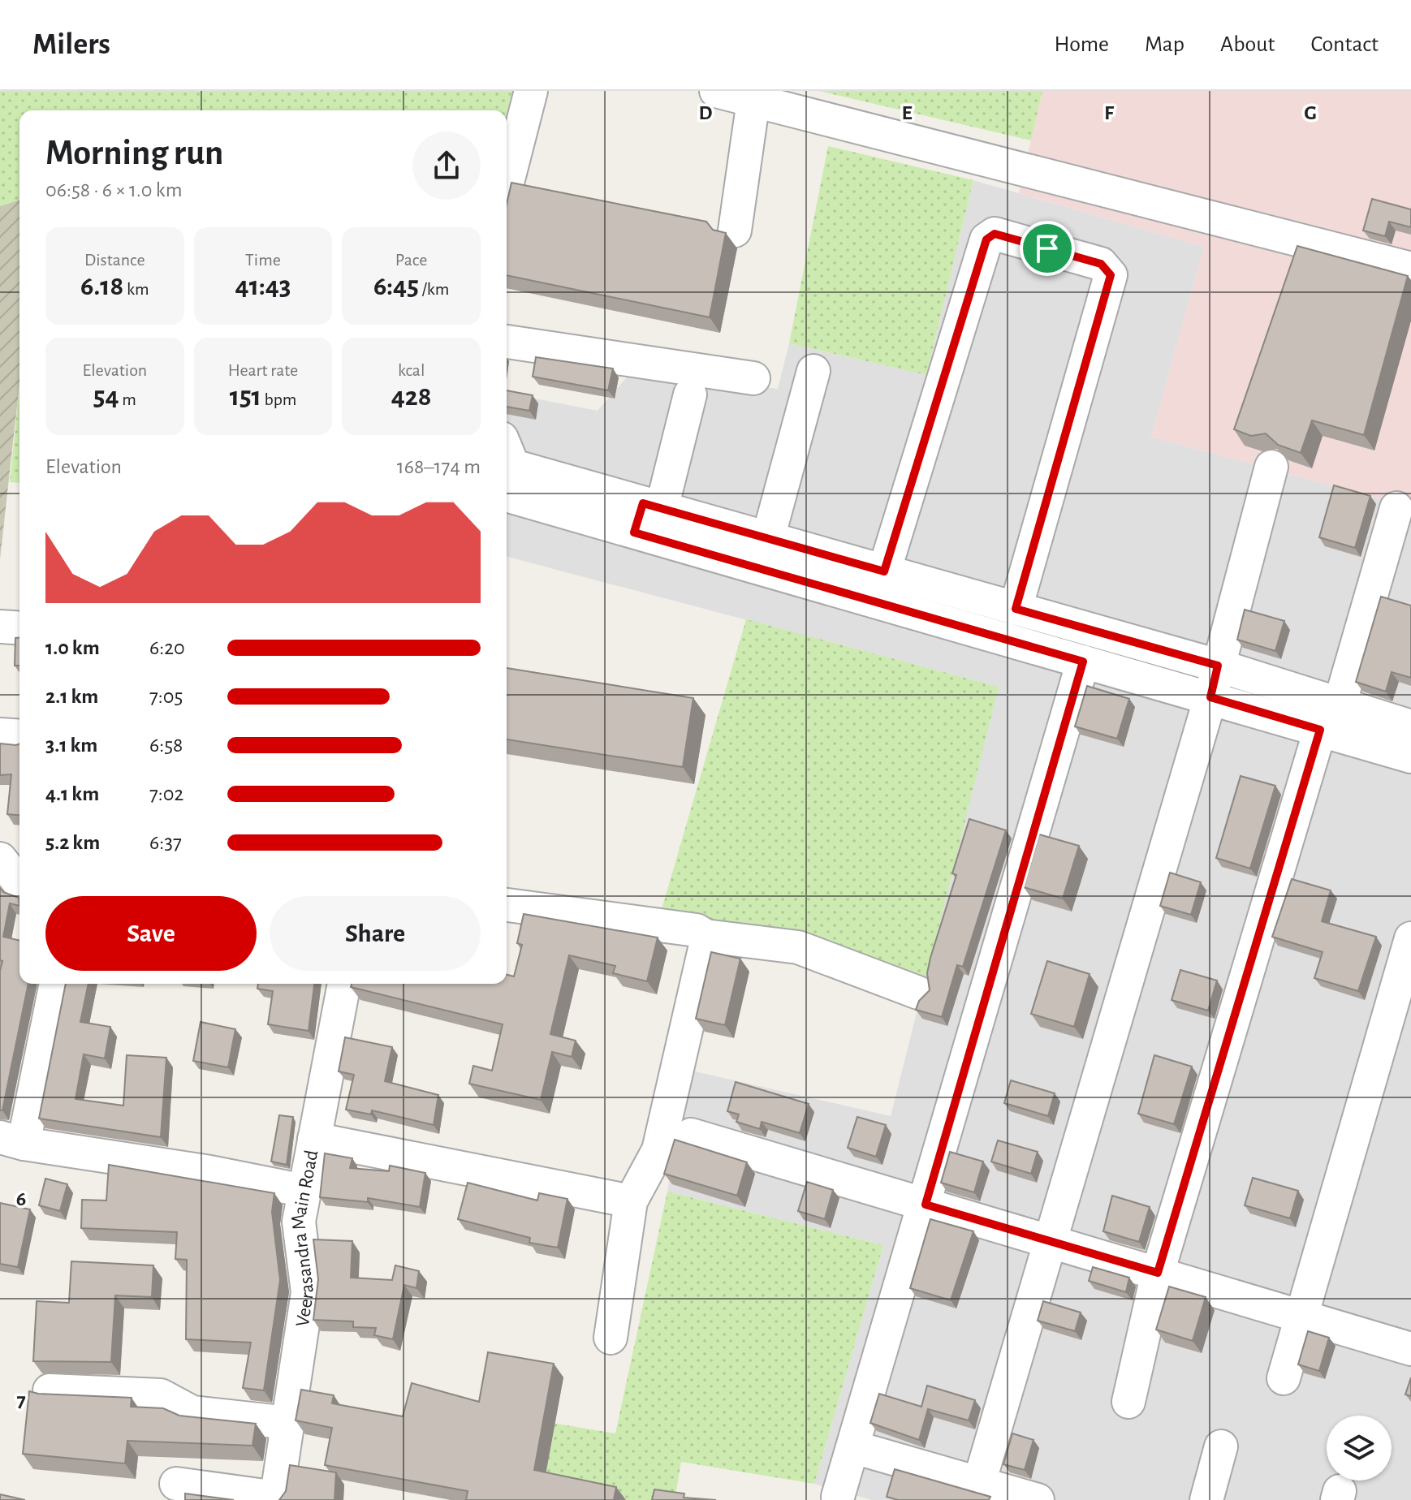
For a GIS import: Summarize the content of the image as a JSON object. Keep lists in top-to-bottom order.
{
  "streets": {
    "street": ["Veerasandra Main Road"]
  },
  "page": {
    "header": "Milers",
    "nav": [
      "Home",
      "Map",
      "About",
      "Contact"
    ],
    "heading": ["Morning run", "06:58 · 6 × 1.0 km"],
    "stats": [
      ["Distance", "6.18 km"],
      ["Time", "41:43"],
      ["Pace", "6:45 /km"],
      ["Elevation", "54 m"],
      ["Heart rate", "151 bpm"],
      ["kcal", "428"]
    ],
    "chart": ["Elevation", "168–174 m"],
    "list": [
      {
        "name": "1.0 km",
        "note": "6:20"
      },
      {
        "name": "2.1 km",
        "note": "7:05"
      },
      {
        "name": "3.1 km",
        "note": "6:58"
      },
      {
        "name": "4.1 km",
        "note": "7:02"
      },
      {
        "name": "5.2 km",
        "note": "6:37"
      }
    ],
    "buttons": ["Save", "Share"]
  },
  "grid": {
    "columns": [
      "D",
      "E",
      "F",
      "G"
    ],
    "rows": ["6", "7"]
  }
}
